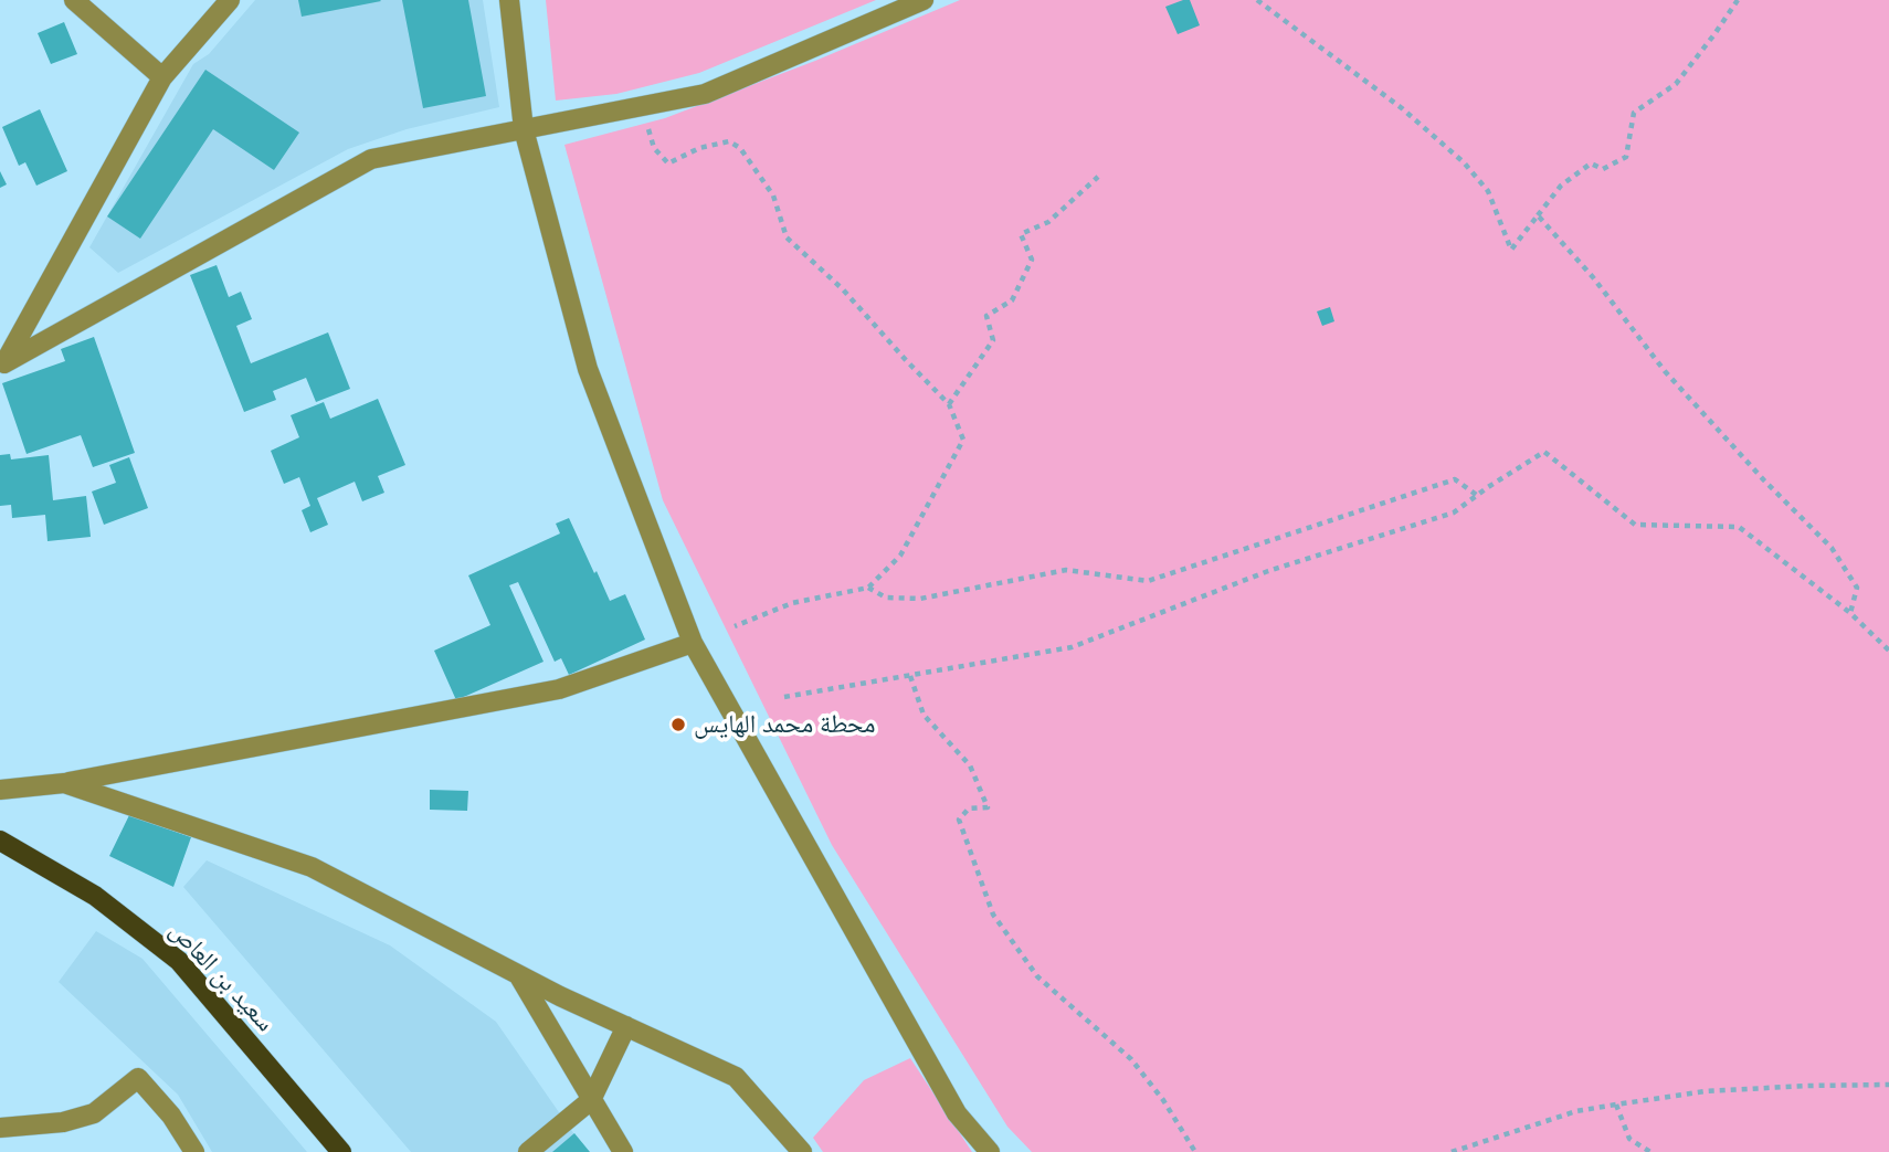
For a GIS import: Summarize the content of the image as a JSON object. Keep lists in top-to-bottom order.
{
  "streets": {
    "main road": ["سعيد بن العاص"]
  },
  "places": ["محطة محمد الهايس"]
}
